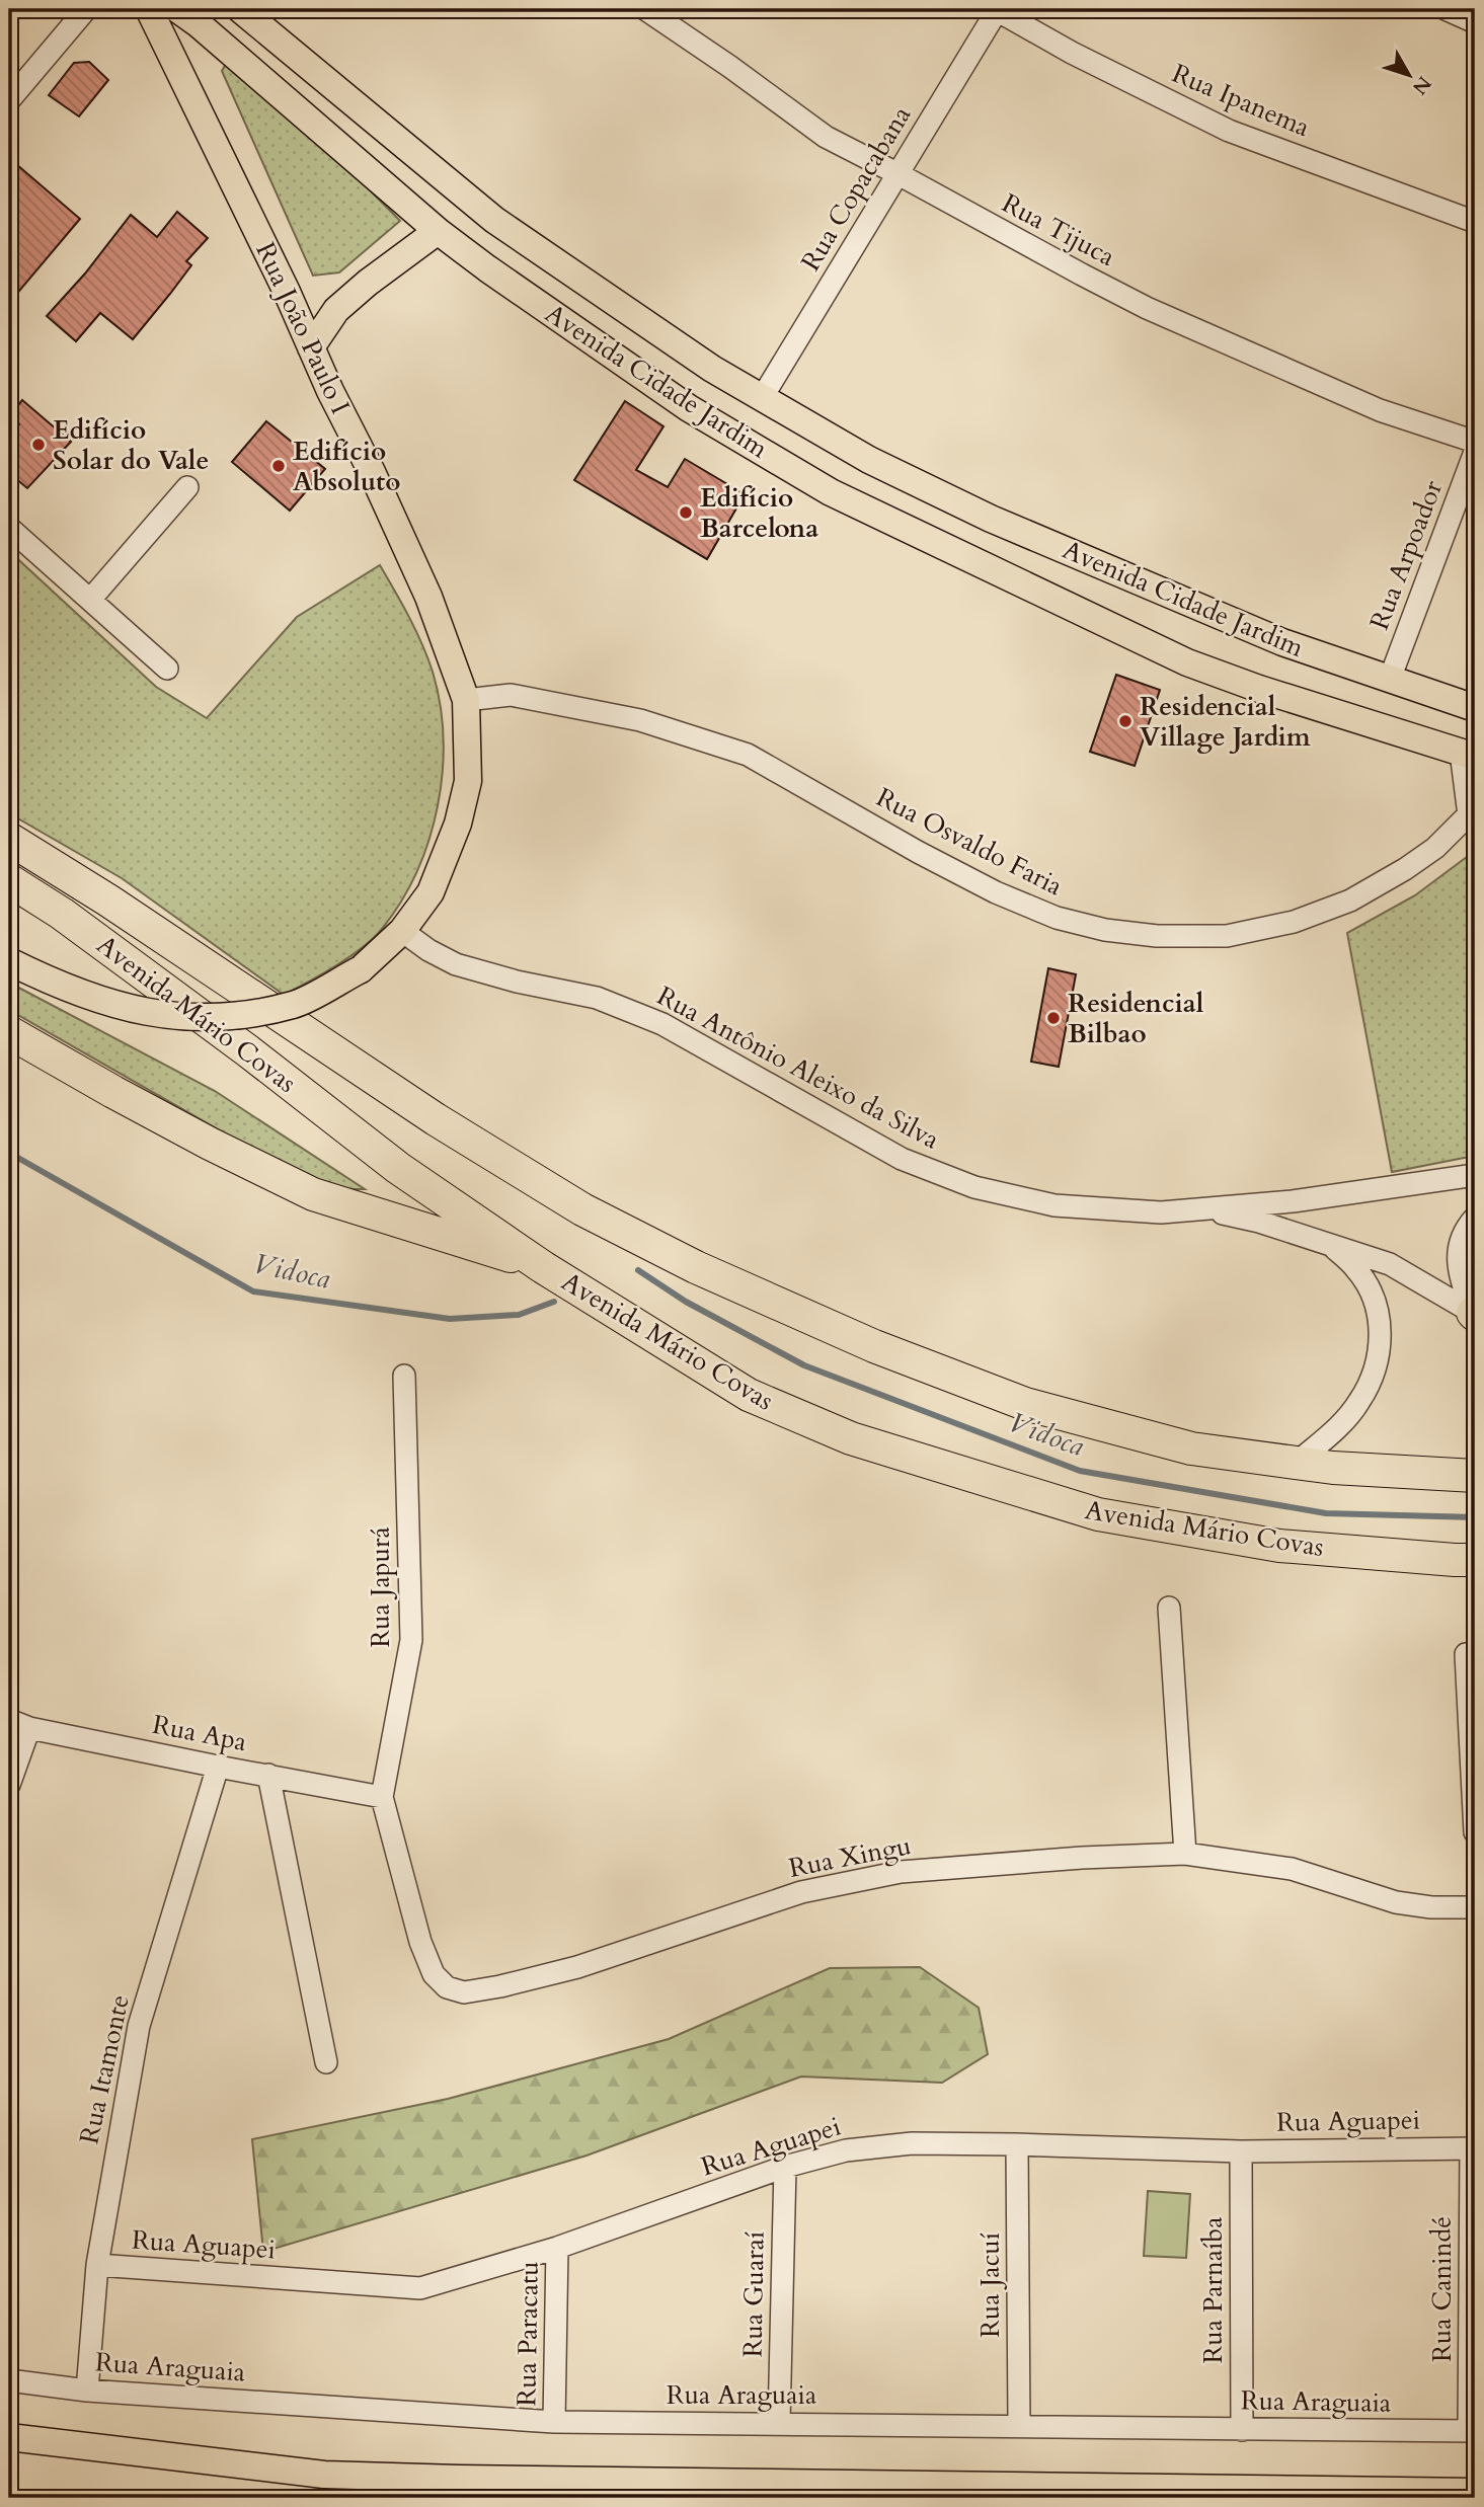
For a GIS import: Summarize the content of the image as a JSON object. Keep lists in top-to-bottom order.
{
  "streets": {
    "highway": ["Avenida Mário Covas"],
    "main road": ["Rua João Paulo I", "Avenida Cidade Jardim"],
    "street": [
      "Rua Ipanema",
      "Rua Copacabana",
      "Rua Tijuca",
      "Rua Arpoador",
      "Rua Osvaldo Faria",
      "Rua Antônio Aleixo da Silva",
      "Rua Japurá",
      "Rua Apa",
      "Rua Xingu",
      "Rua Itamonte",
      "Rua Aguapei",
      "Rua Jacuí",
      "Rua Canindé",
      "Rua Parnaíba",
      "Rua Guaraí",
      "Rua Paracatu",
      "Rua Araguaia"
    ]
  },
  "crossings": [
    ["Rua Ipanema", "Rua Copacabana"],
    ["Rua Copacabana", "Rua Tijuca"],
    ["Rua Copacabana", "Avenida Cidade Jardim"],
    ["Rua João Paulo I", "Rua Osvaldo Faria"],
    ["Rua João Paulo I", "Rua Antônio Aleixo da Silva"],
    ["Avenida Cidade Jardim", "Rua Arpoador"],
    ["Rua Japurá", "Rua Apa"],
    ["Rua Japurá", "Rua Xingu"],
    ["Rua Apa", "Rua Xingu"],
    ["Rua Apa", "Rua Itamonte"],
    ["Rua Itamonte", "Rua Aguapei"],
    ["Rua Itamonte", "Rua Araguaia"],
    ["Rua Aguapei", "Rua Jacuí"],
    ["Rua Aguapei", "Rua Canindé"],
    ["Rua Aguapei", "Rua Parnaíba"],
    ["Rua Aguapei", "Rua Guaraí"],
    ["Rua Aguapei", "Rua Paracatu"],
    ["Rua Jacuí", "Rua Araguaia"],
    ["Rua Canindé", "Rua Araguaia"],
    ["Rua Parnaíba", "Rua Araguaia"],
    ["Rua Guaraí", "Rua Araguaia"],
    ["Rua Paracatu", "Rua Araguaia"]
  ],
  "water": ["Vidoca"],
  "places": [
    "Edifício Solar do Vale",
    "Edifício Absoluto",
    "Edifício Barcelona",
    "Residencial Village Jardim",
    "Residencial Bilbao"
  ],
  "north": "bottom right"
}
